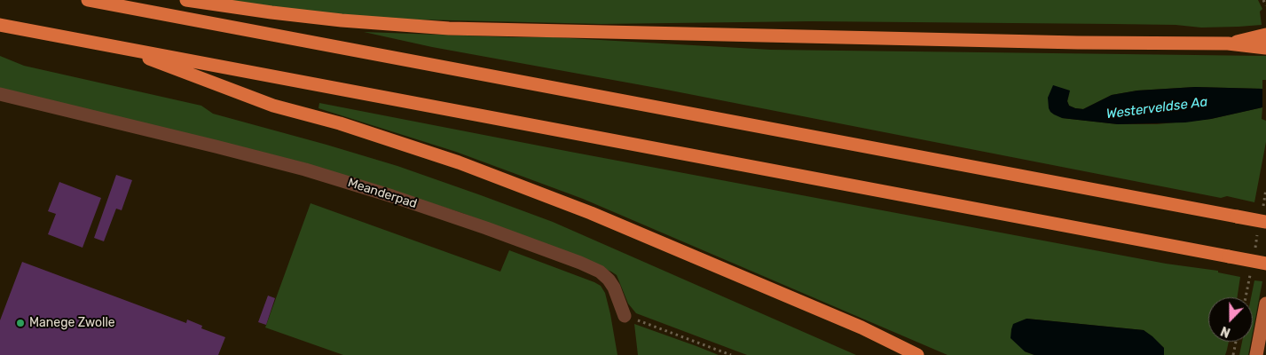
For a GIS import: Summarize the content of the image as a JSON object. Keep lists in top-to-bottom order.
{
  "streets": {
    "street": ["Meanderpad"]
  },
  "water": ["Westerveldse Aa"],
  "places": ["Manege Zwolle"],
  "north": "bottom"
}
